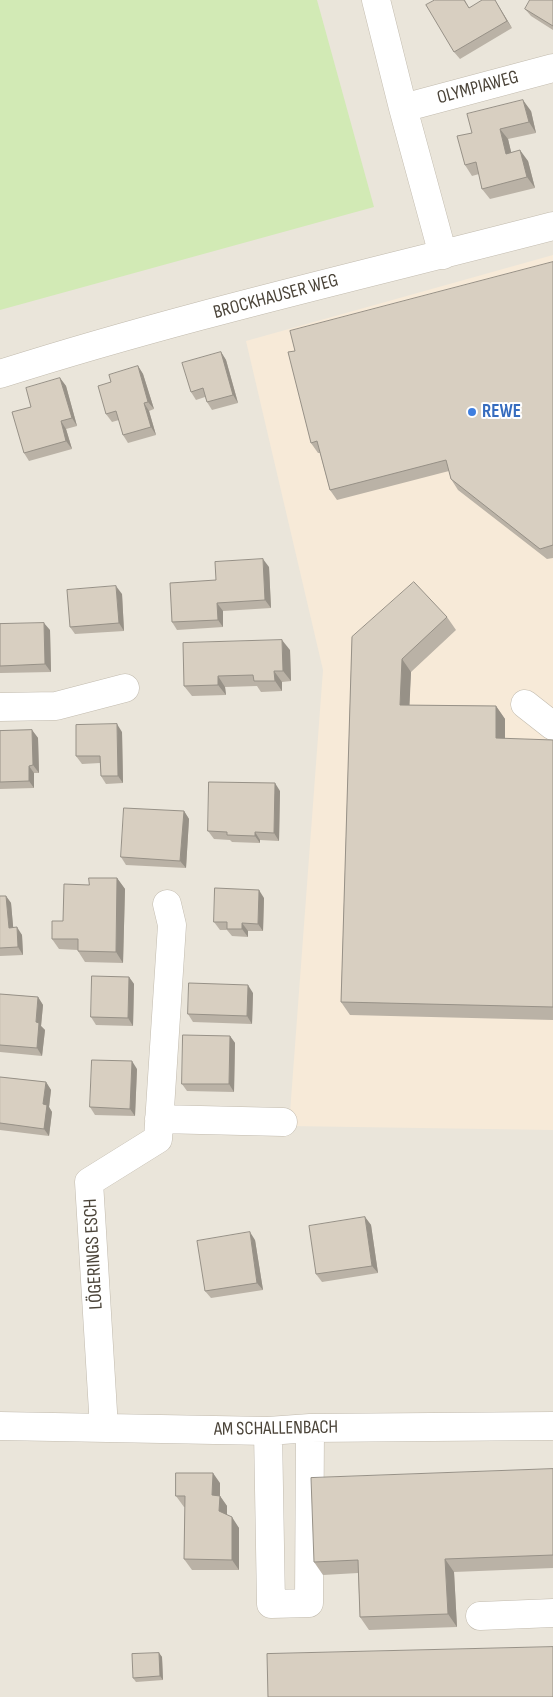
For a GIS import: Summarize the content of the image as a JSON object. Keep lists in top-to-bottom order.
{
  "streets": {
    "street": [
      "OLYMPIAWEG",
      "BROCKHAUSER WEG",
      "LÖGERINGS ESCH",
      "AM SCHALLENBACH"
    ]
  },
  "crossings": [
    ["LÖGERINGS ESCH", "AM SCHALLENBACH"]
  ],
  "places": ["REWE"]
}
